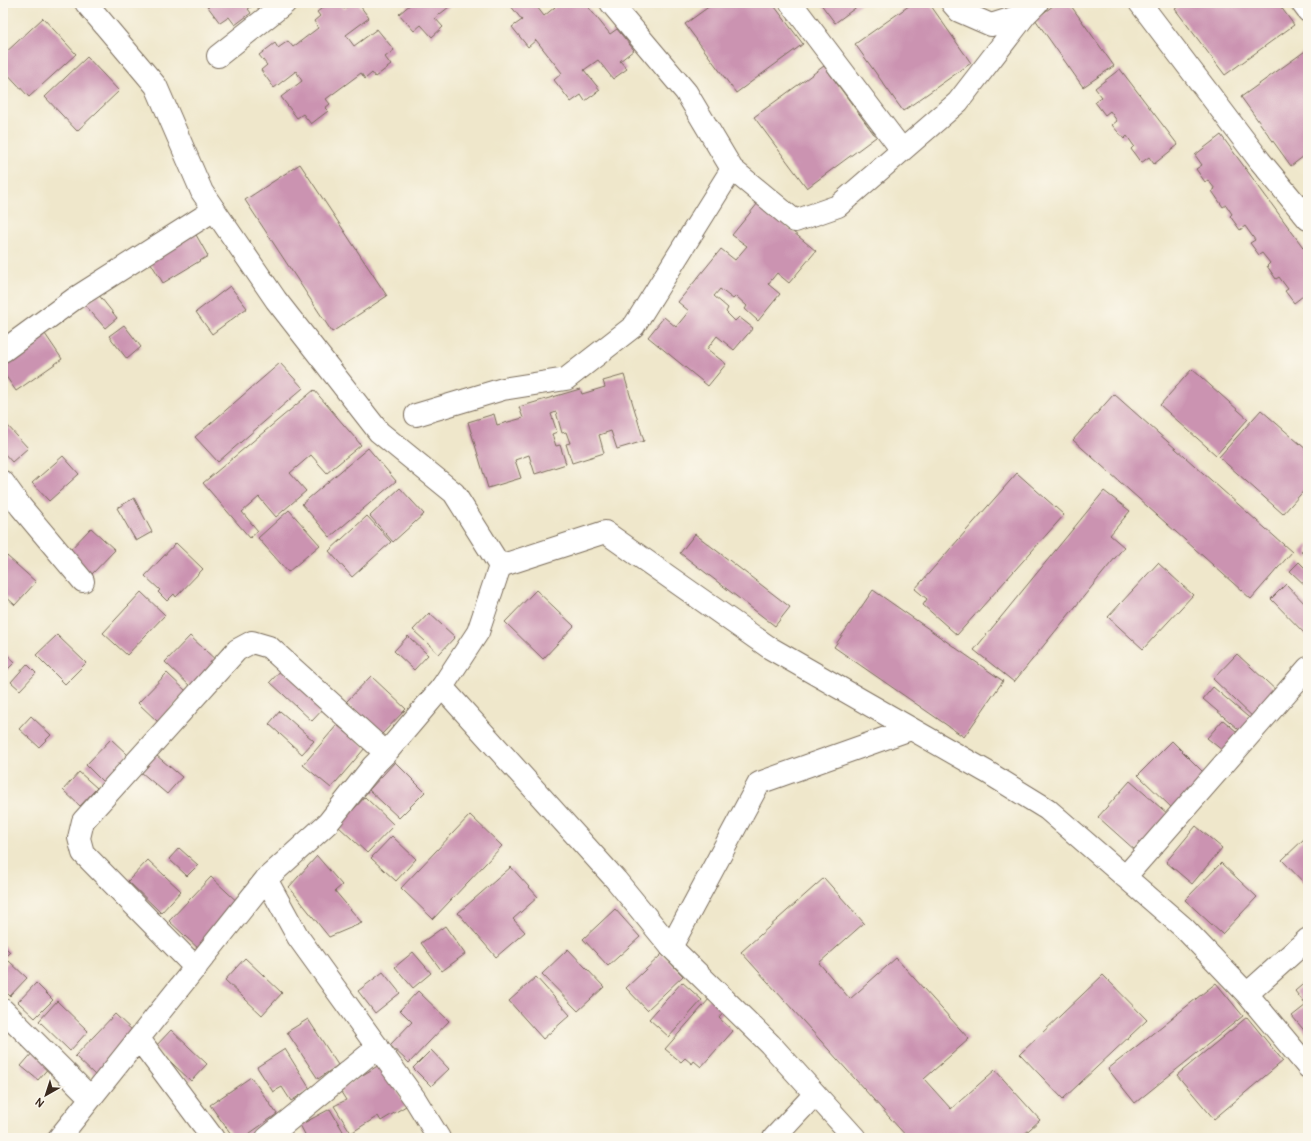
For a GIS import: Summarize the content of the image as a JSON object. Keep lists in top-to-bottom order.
{
  "north": "bottom left"
}
